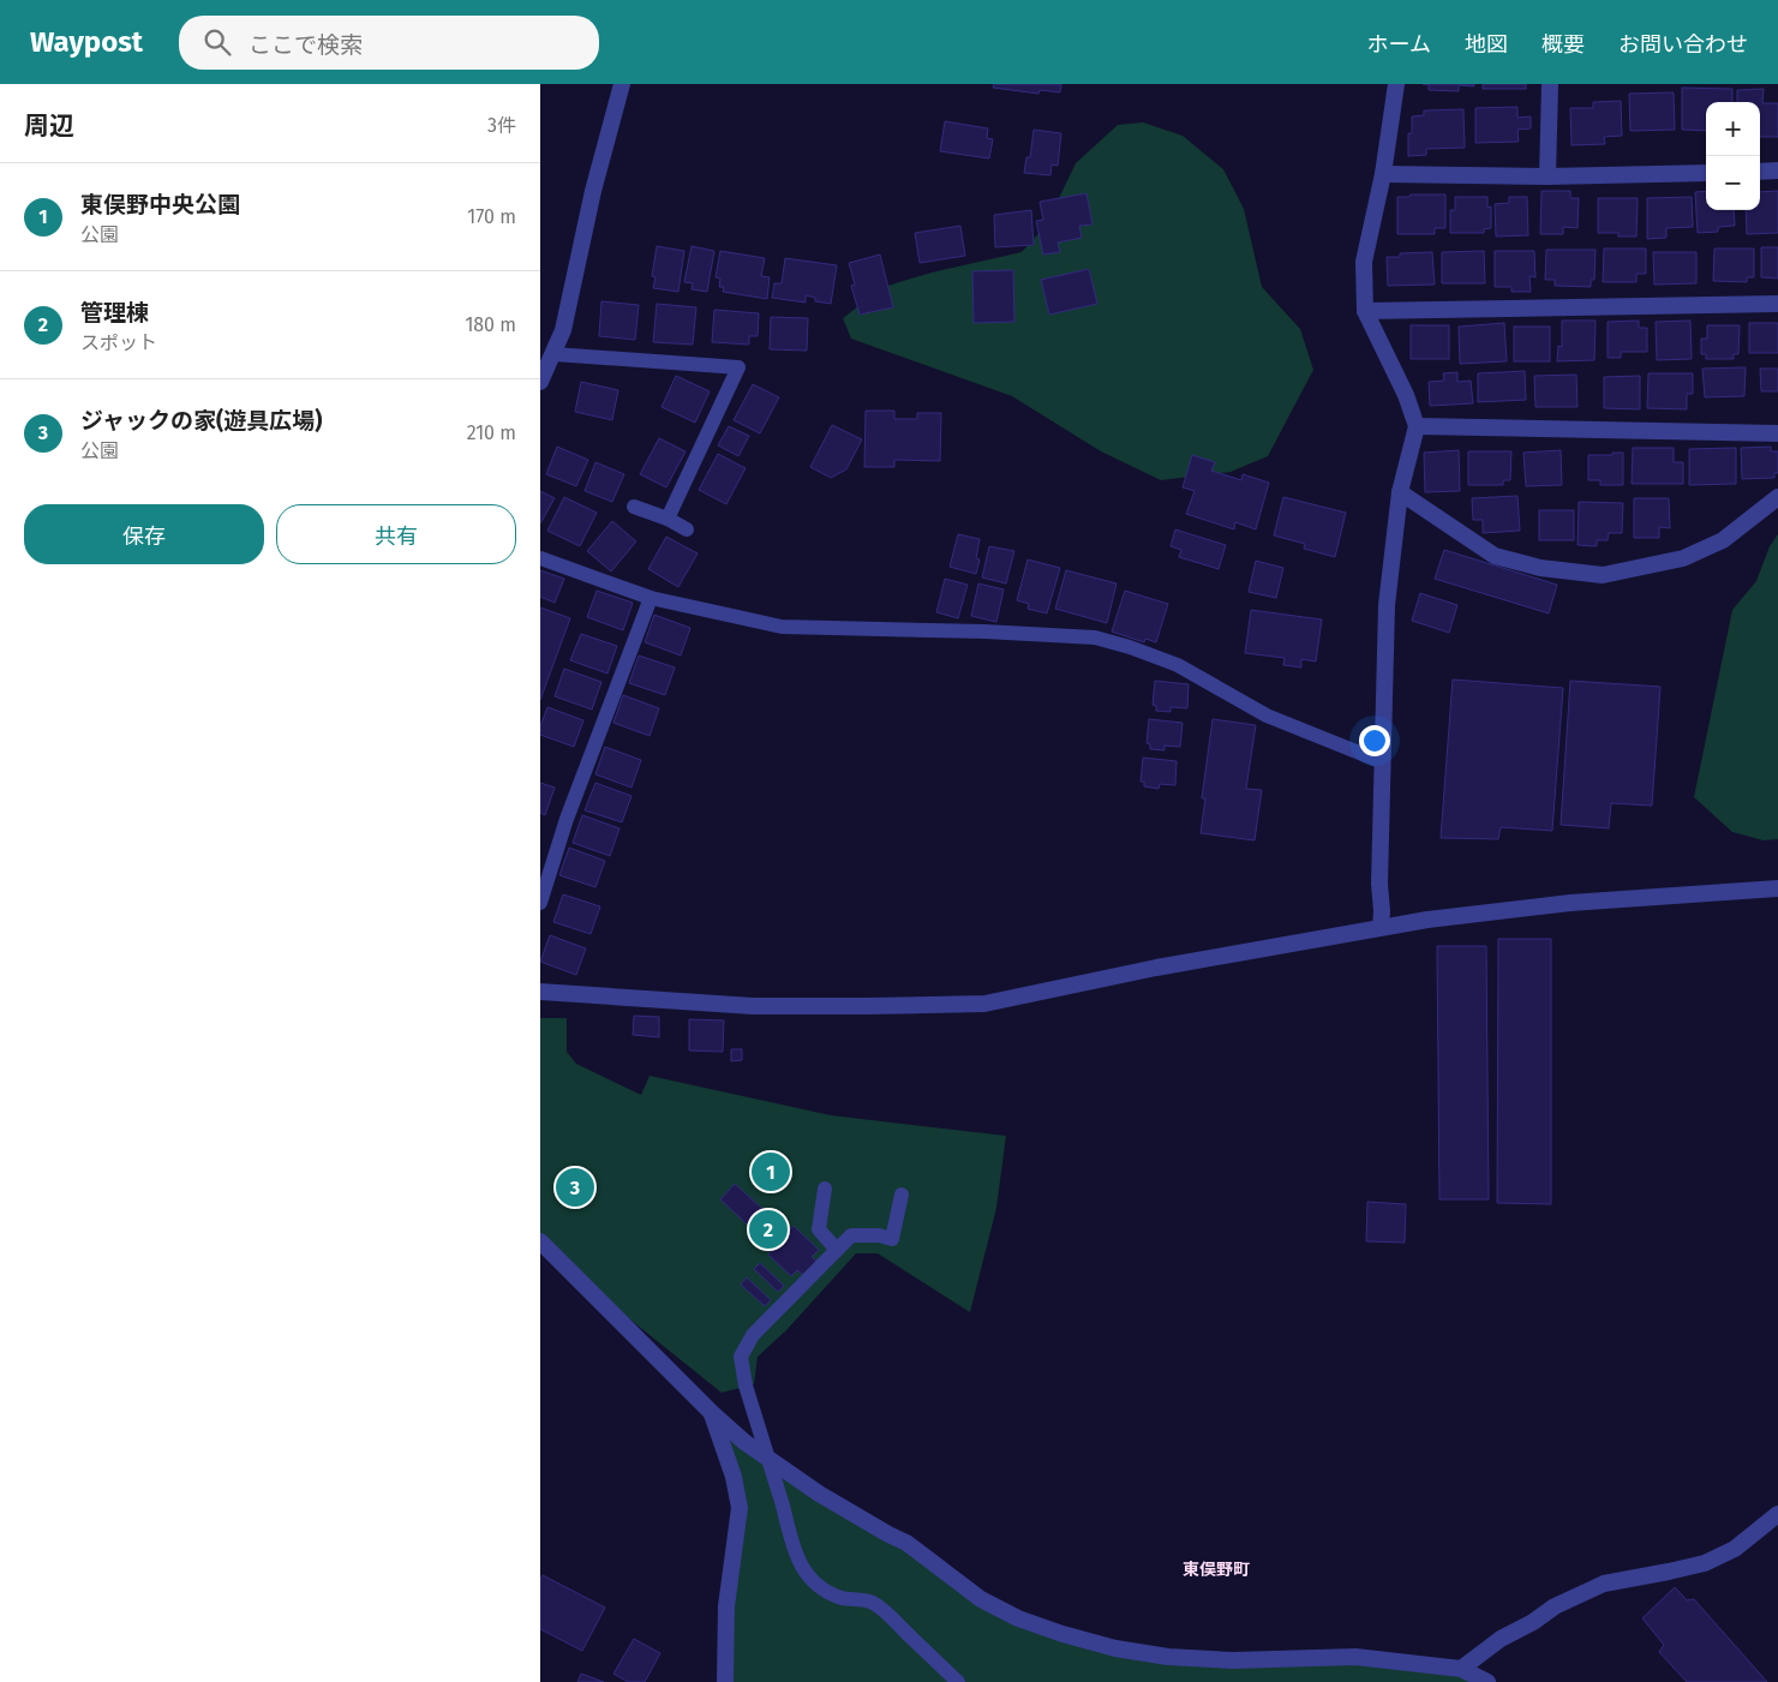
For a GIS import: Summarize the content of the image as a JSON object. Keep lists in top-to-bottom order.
{
  "districts": ["東俣野町"],
  "page": {
    "header": "Waypost",
    "search": "ここで検索",
    "nav": [
      "ホーム",
      "地図",
      "概要",
      "お問い合わせ"
    ],
    "heading": ["周辺", "3件"],
    "map_buttons": ["+", "−"],
    "list": [
      {
        "mark": "1",
        "name": "東俣野中央公園",
        "note": "公園",
        "value": "170 m"
      },
      {
        "mark": "2",
        "name": "管理棟",
        "note": "スポット",
        "value": "180 m"
      },
      {
        "mark": "3",
        "name": "ジャックの家(遊具広場)",
        "note": "公園",
        "value": "210 m"
      }
    ],
    "buttons": ["保存", "共有"],
    "pins": ["1", "3", "2"]
  }
}
